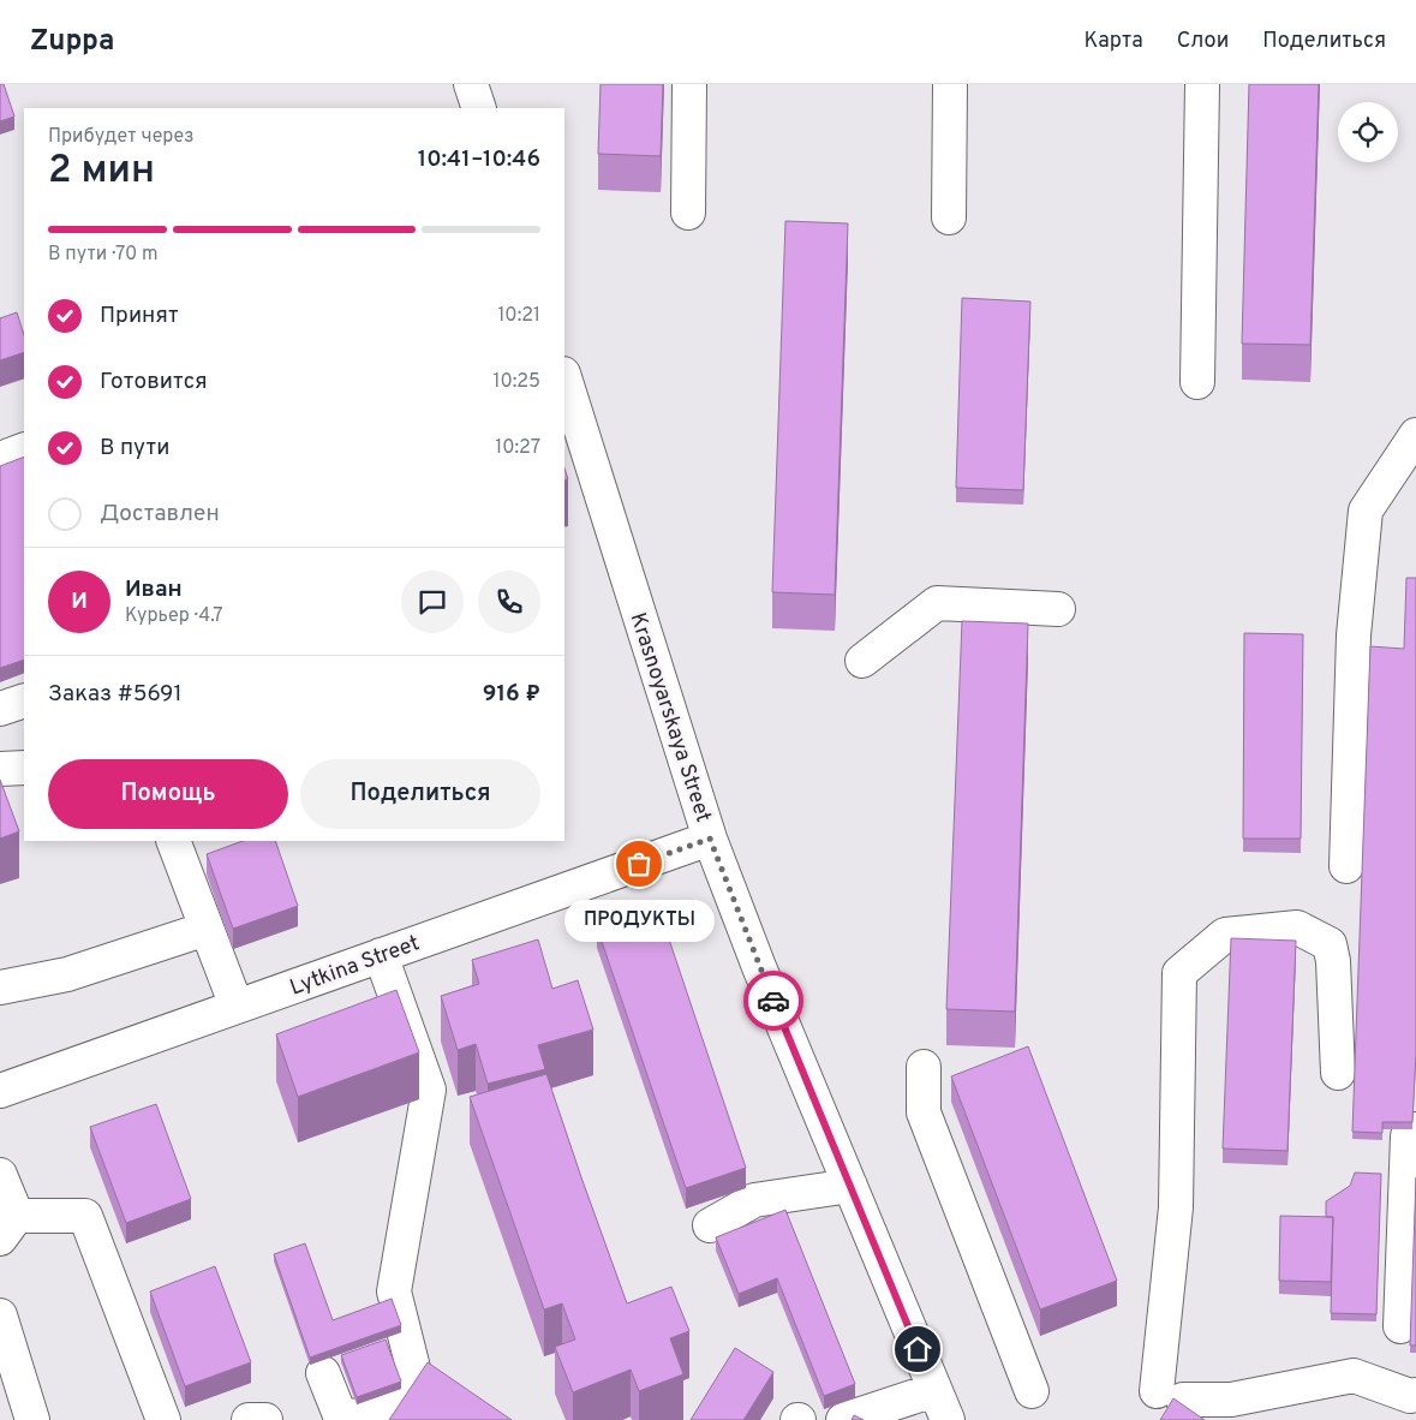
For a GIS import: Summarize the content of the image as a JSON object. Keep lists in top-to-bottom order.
{
  "streets": {
    "street": ["Krasnoyarskaya Street", "Lytkina Street"]
  },
  "crossings": [
    ["Krasnoyarskaya Street", "Lytkina Street"]
  ],
  "places": ["ПРОДУКТЫ"],
  "page": {
    "header": "Zuppa",
    "nav": ["Карта", "Слои", "Поделиться"],
    "heading": ["2 мин", "Прибудет через", "10:41–10:46"],
    "panel": [
      "Иван",
      "Курьер · 4.7",
      "Заказ #5691",
      "916 ₽"
    ],
    "bar": "В пути · 70 m",
    "list": [
      ["Принят", "10:21"],
      ["Готовится", "10:25"],
      ["В пути", "10:27"],
      "Доставлен"
    ],
    "round": "И",
    "buttons": ["Помощь", "Поделиться"],
    "bubble": "ПРОДУКТЫ"
  }
}
